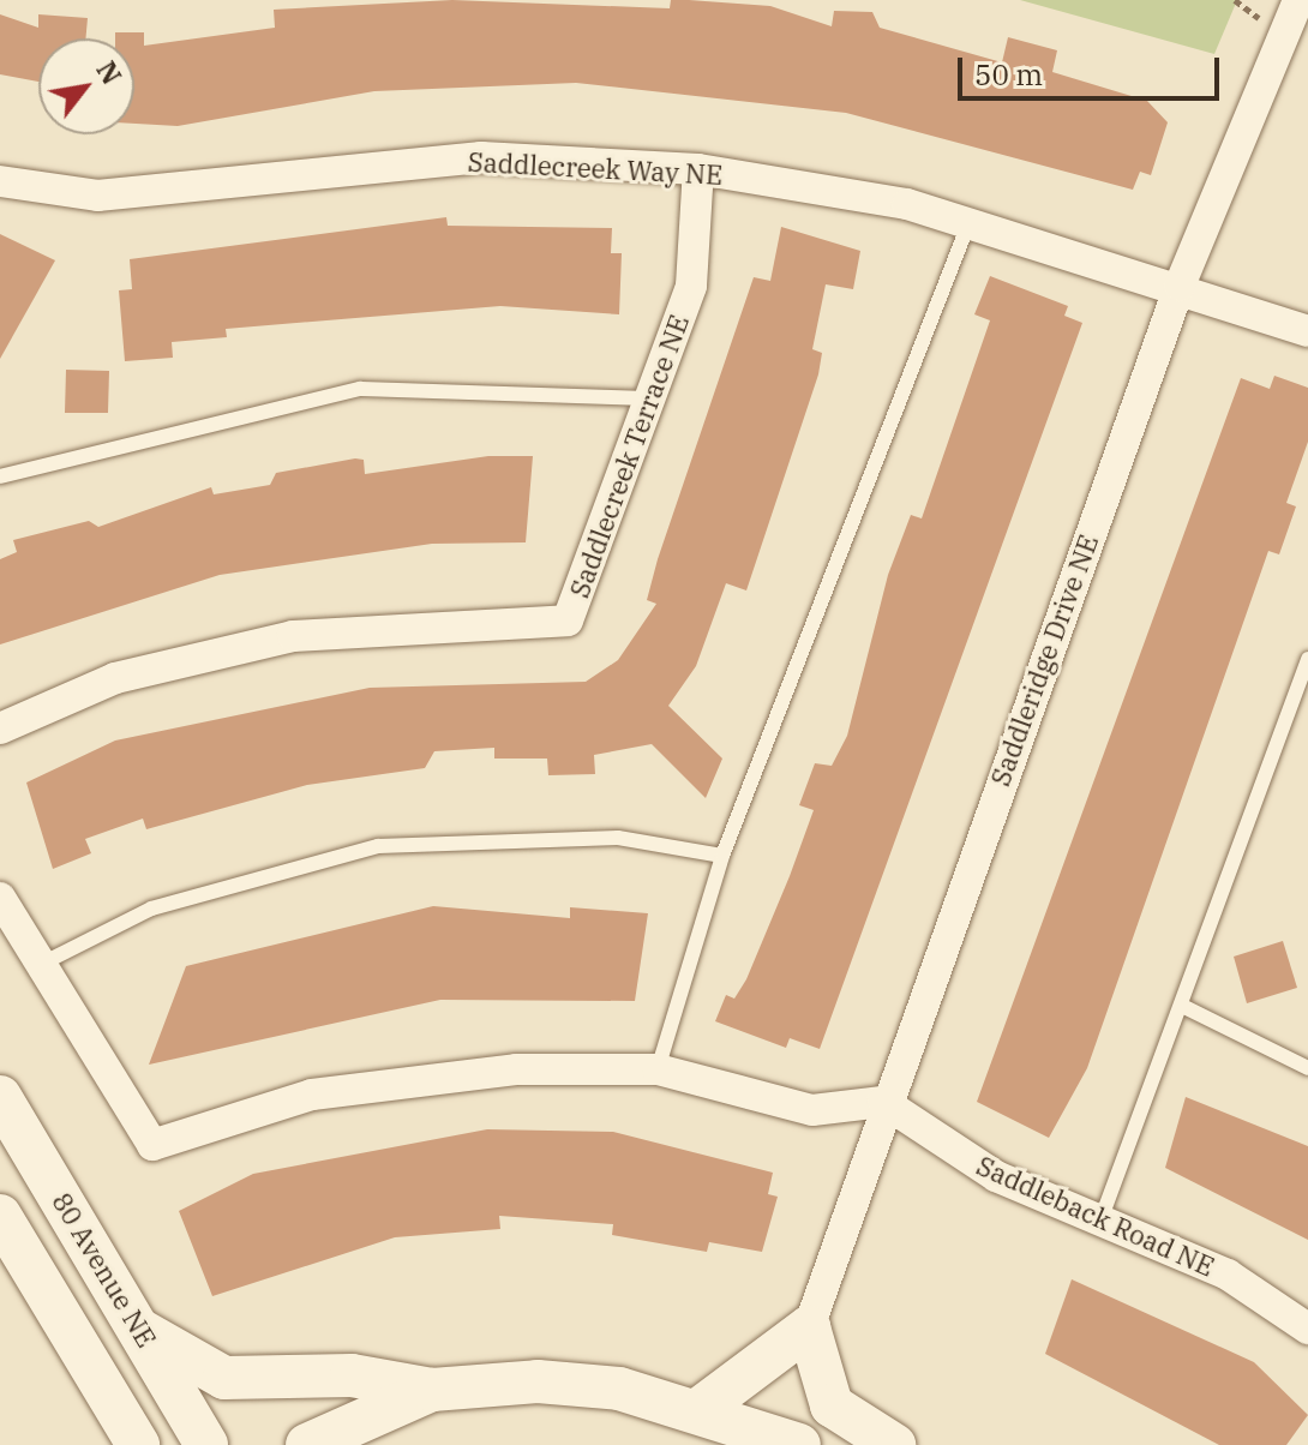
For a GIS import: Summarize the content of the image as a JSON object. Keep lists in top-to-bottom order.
{
  "streets": {
    "main road": ["80 Avenue NE"],
    "street": [
      "Saddlecreek Way NE",
      "Saddlecreek Terrace NE",
      "Saddleridge Drive NE",
      "Saddleback Road NE"
    ]
  },
  "crossings": [
    ["Saddlecreek Way NE", "Saddlecreek Terrace NE"],
    ["Saddlecreek Way NE", "Saddleridge Drive NE"],
    ["Saddleridge Drive NE", "Saddleback Road NE"]
  ],
  "scale_bar": "50 m",
  "north": "top right"
}
